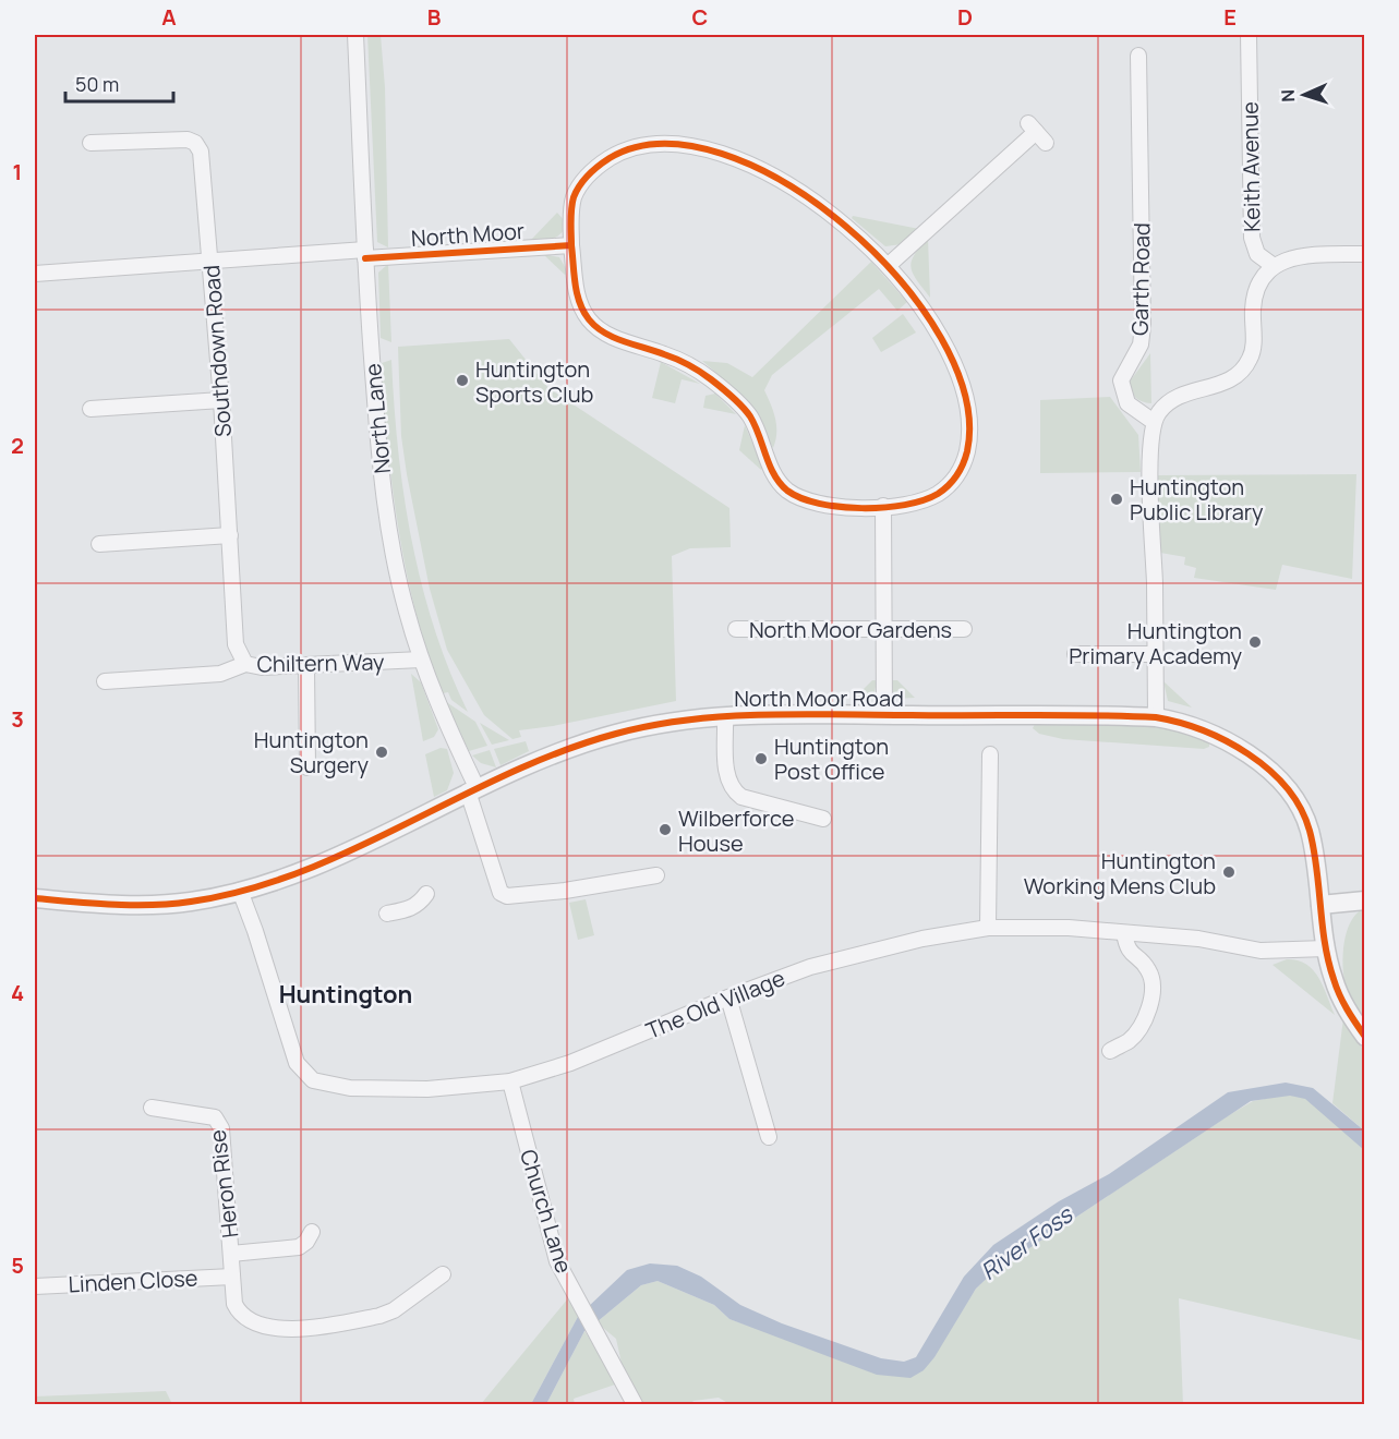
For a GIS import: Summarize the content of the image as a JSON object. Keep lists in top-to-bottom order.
{
  "streets": {
    "street": [
      "Keith Avenue",
      "North Moor",
      "Garth Road",
      "Southdown Road",
      "North Lane",
      "North Moor Gardens",
      "Chiltern Way",
      "North Moor Road",
      "The Old Village",
      "Heron Rise",
      "Church Lane",
      "Linden Close"
    ]
  },
  "crossings": [
    ["North Moor", "Southdown Road"],
    ["North Moor", "North Lane"],
    ["Southdown Road", "Chiltern Way"],
    ["North Lane", "Chiltern Way"],
    ["North Lane", "North Moor Road"],
    ["North Moor Road", "The Old Village"],
    ["The Old Village", "Church Lane"],
    ["Heron Rise", "Linden Close"]
  ],
  "districts": ["Huntington"],
  "water": ["River Foss"],
  "places": [
    "Huntington Sports Club",
    "Huntington Public Library",
    "Huntington Primary Academy",
    "Huntington Surgery",
    "Huntington Post Office",
    "Wilberforce House",
    "Huntington Working Mens Club"
  ],
  "scale_bar": "50 m",
  "north": "left",
  "grid": {
    "columns": [
      "A",
      "B",
      "C",
      "D",
      "E"
    ],
    "rows": [
      "1",
      "2",
      "3",
      "4",
      "5"
    ]
  }
}
